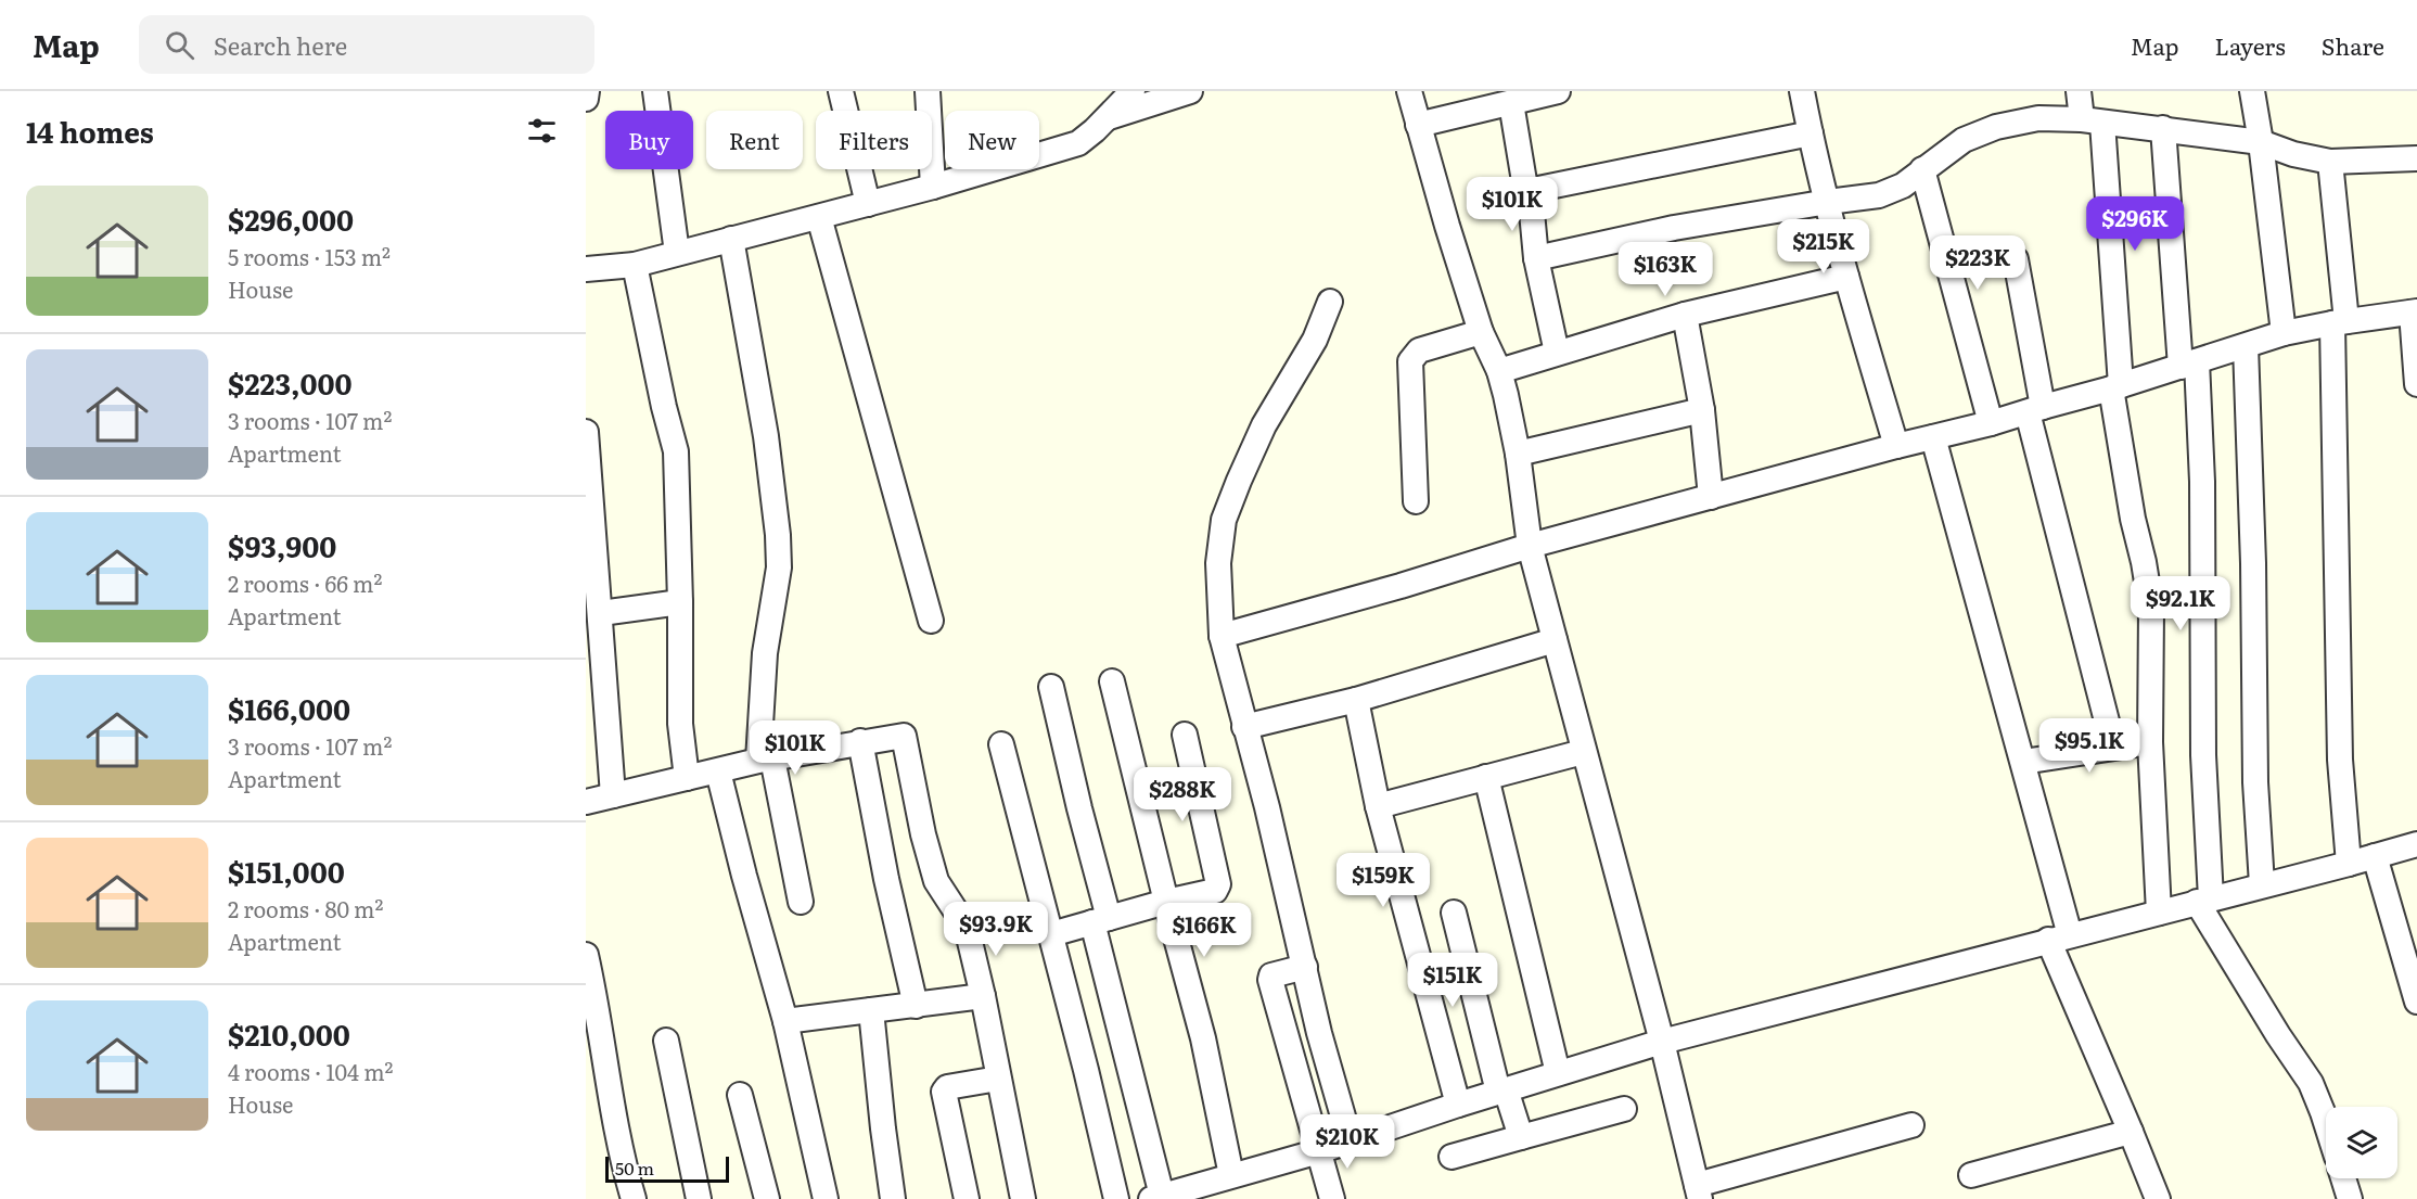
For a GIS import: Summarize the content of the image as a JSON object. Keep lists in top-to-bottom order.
{
  "scale_bar": "50 m",
  "page": {
    "header": "Map",
    "search": "Search here",
    "nav": ["Map", "Layers", "Share"],
    "heading": "14 homes",
    "chip": [
      "Buy",
      "Rent",
      "Filters",
      "New"
    ],
    "list": [
      {
        "name": "$296,000",
        "note": "5 rooms · 153 m² · House"
      },
      {
        "name": "$223,000",
        "note": "3 rooms · 107 m² · Apartment"
      },
      {
        "name": "$93,900",
        "note": "2 rooms · 66 m² · Apartment"
      },
      {
        "name": "$166,000",
        "note": "3 rooms · 107 m² · Apartment"
      },
      {
        "name": "$151,000",
        "note": "2 rooms · 80 m² · Apartment"
      },
      {
        "name": "$210,000",
        "note": "4 rooms · 104 m² · House"
      }
    ],
    "price": [
      "$101K",
      "$296K",
      "$215K",
      "$223K",
      "$163K",
      "$92.1K",
      "$95.1K",
      "$101K",
      "$288K",
      "$159K",
      "$93.9K",
      "$166K",
      "$151K",
      "$210K"
    ],
    "scale": "50 m"
  }
}
